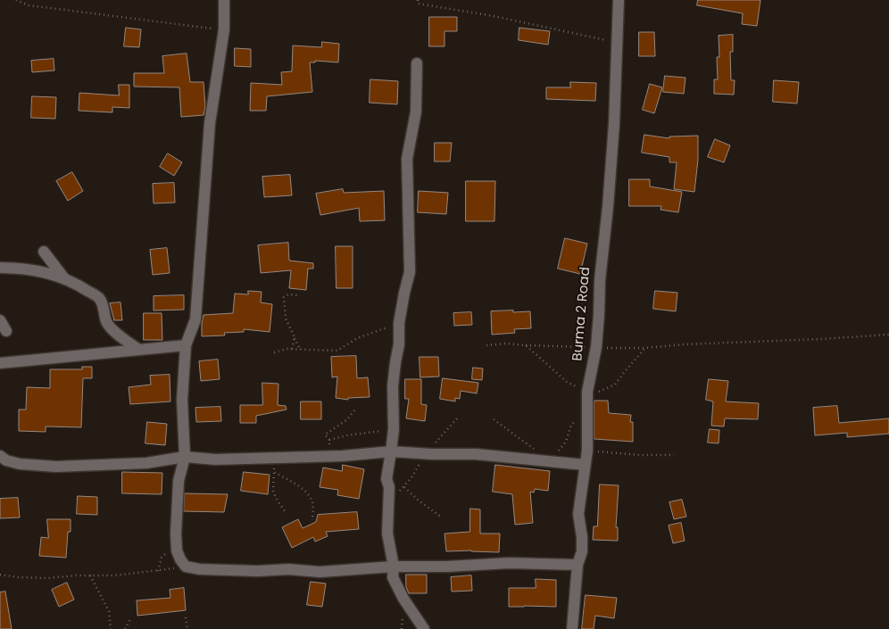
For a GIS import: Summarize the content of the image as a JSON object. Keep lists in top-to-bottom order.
{
  "streets": {
    "street": ["Burma 2 Road"]
  }
}
